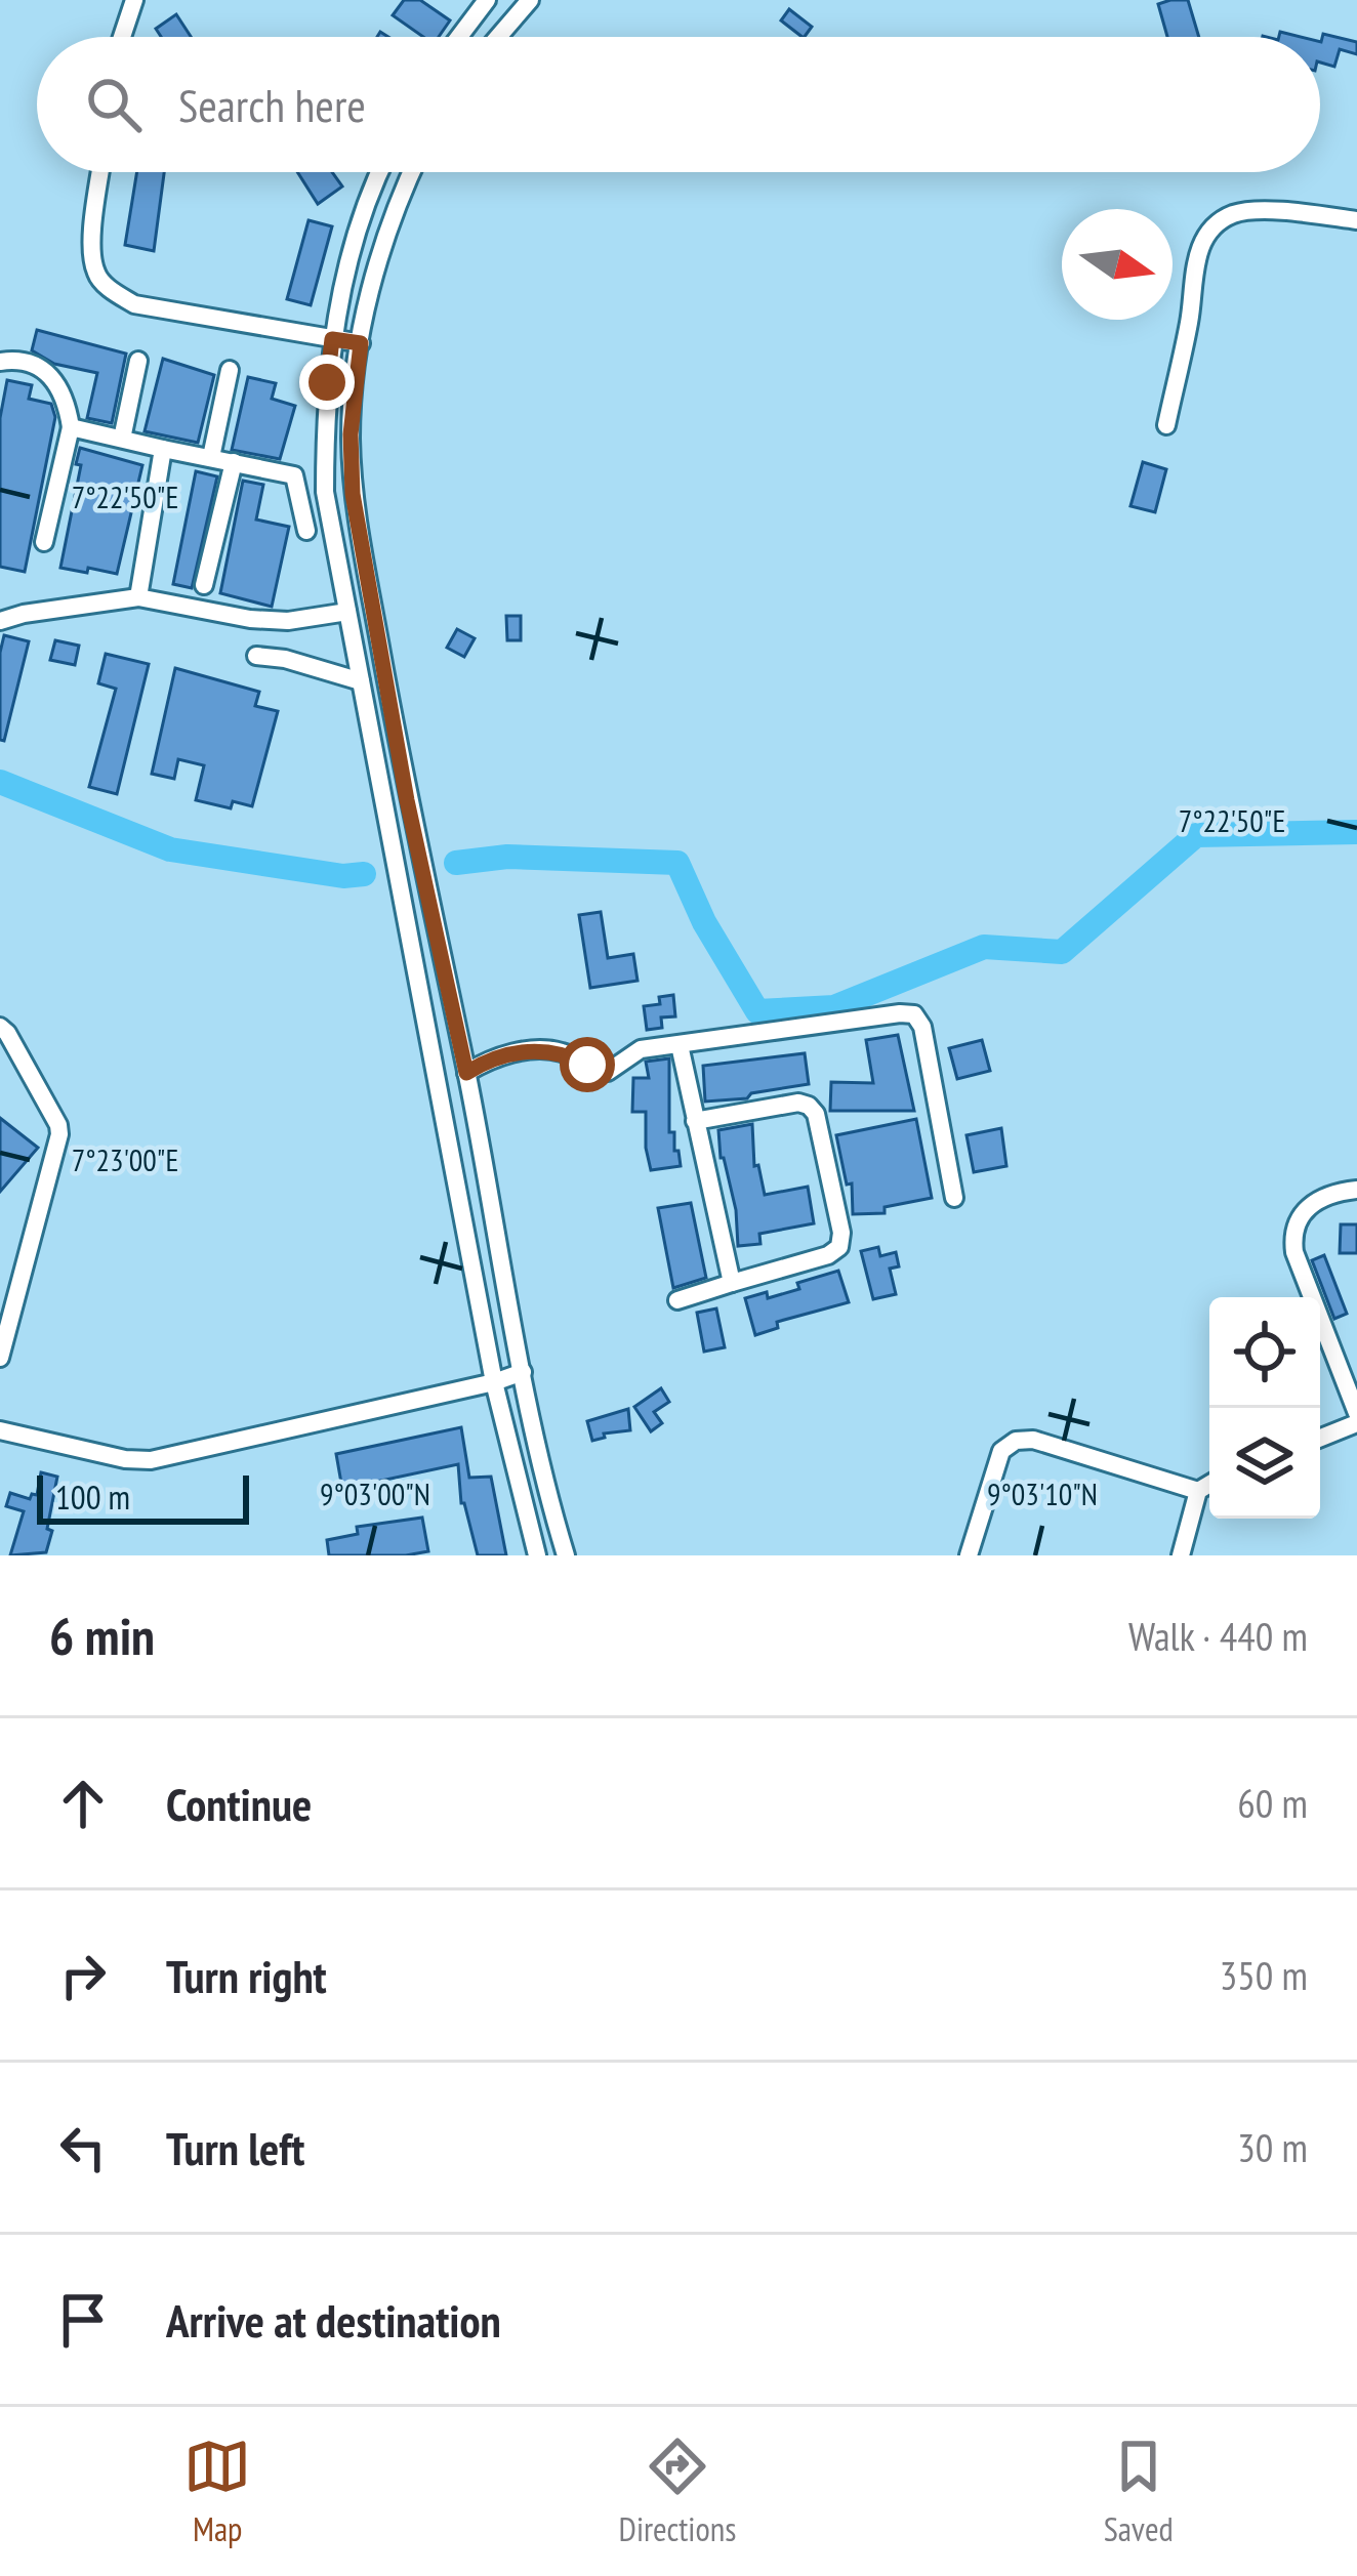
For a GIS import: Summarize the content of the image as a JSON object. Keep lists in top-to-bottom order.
{
  "scale_bar": "100 m",
  "north": "right",
  "page": {
    "search": "Search here",
    "scale": "100 m",
    "heading": ["6 min", "Walk · 440 m"],
    "list": [
      ["Continue", "60 m"],
      ["Turn right", "350 m"],
      ["Turn left", "30 m"],
      "Arrive at destination"
    ],
    "nav": ["Map", "Directions", "Saved"]
  },
  "coordinates": [
    "7°22'50\"E",
    "7°23'00\"E",
    "9°03'00\"N",
    "9°03'10\"N"
  ]
}
